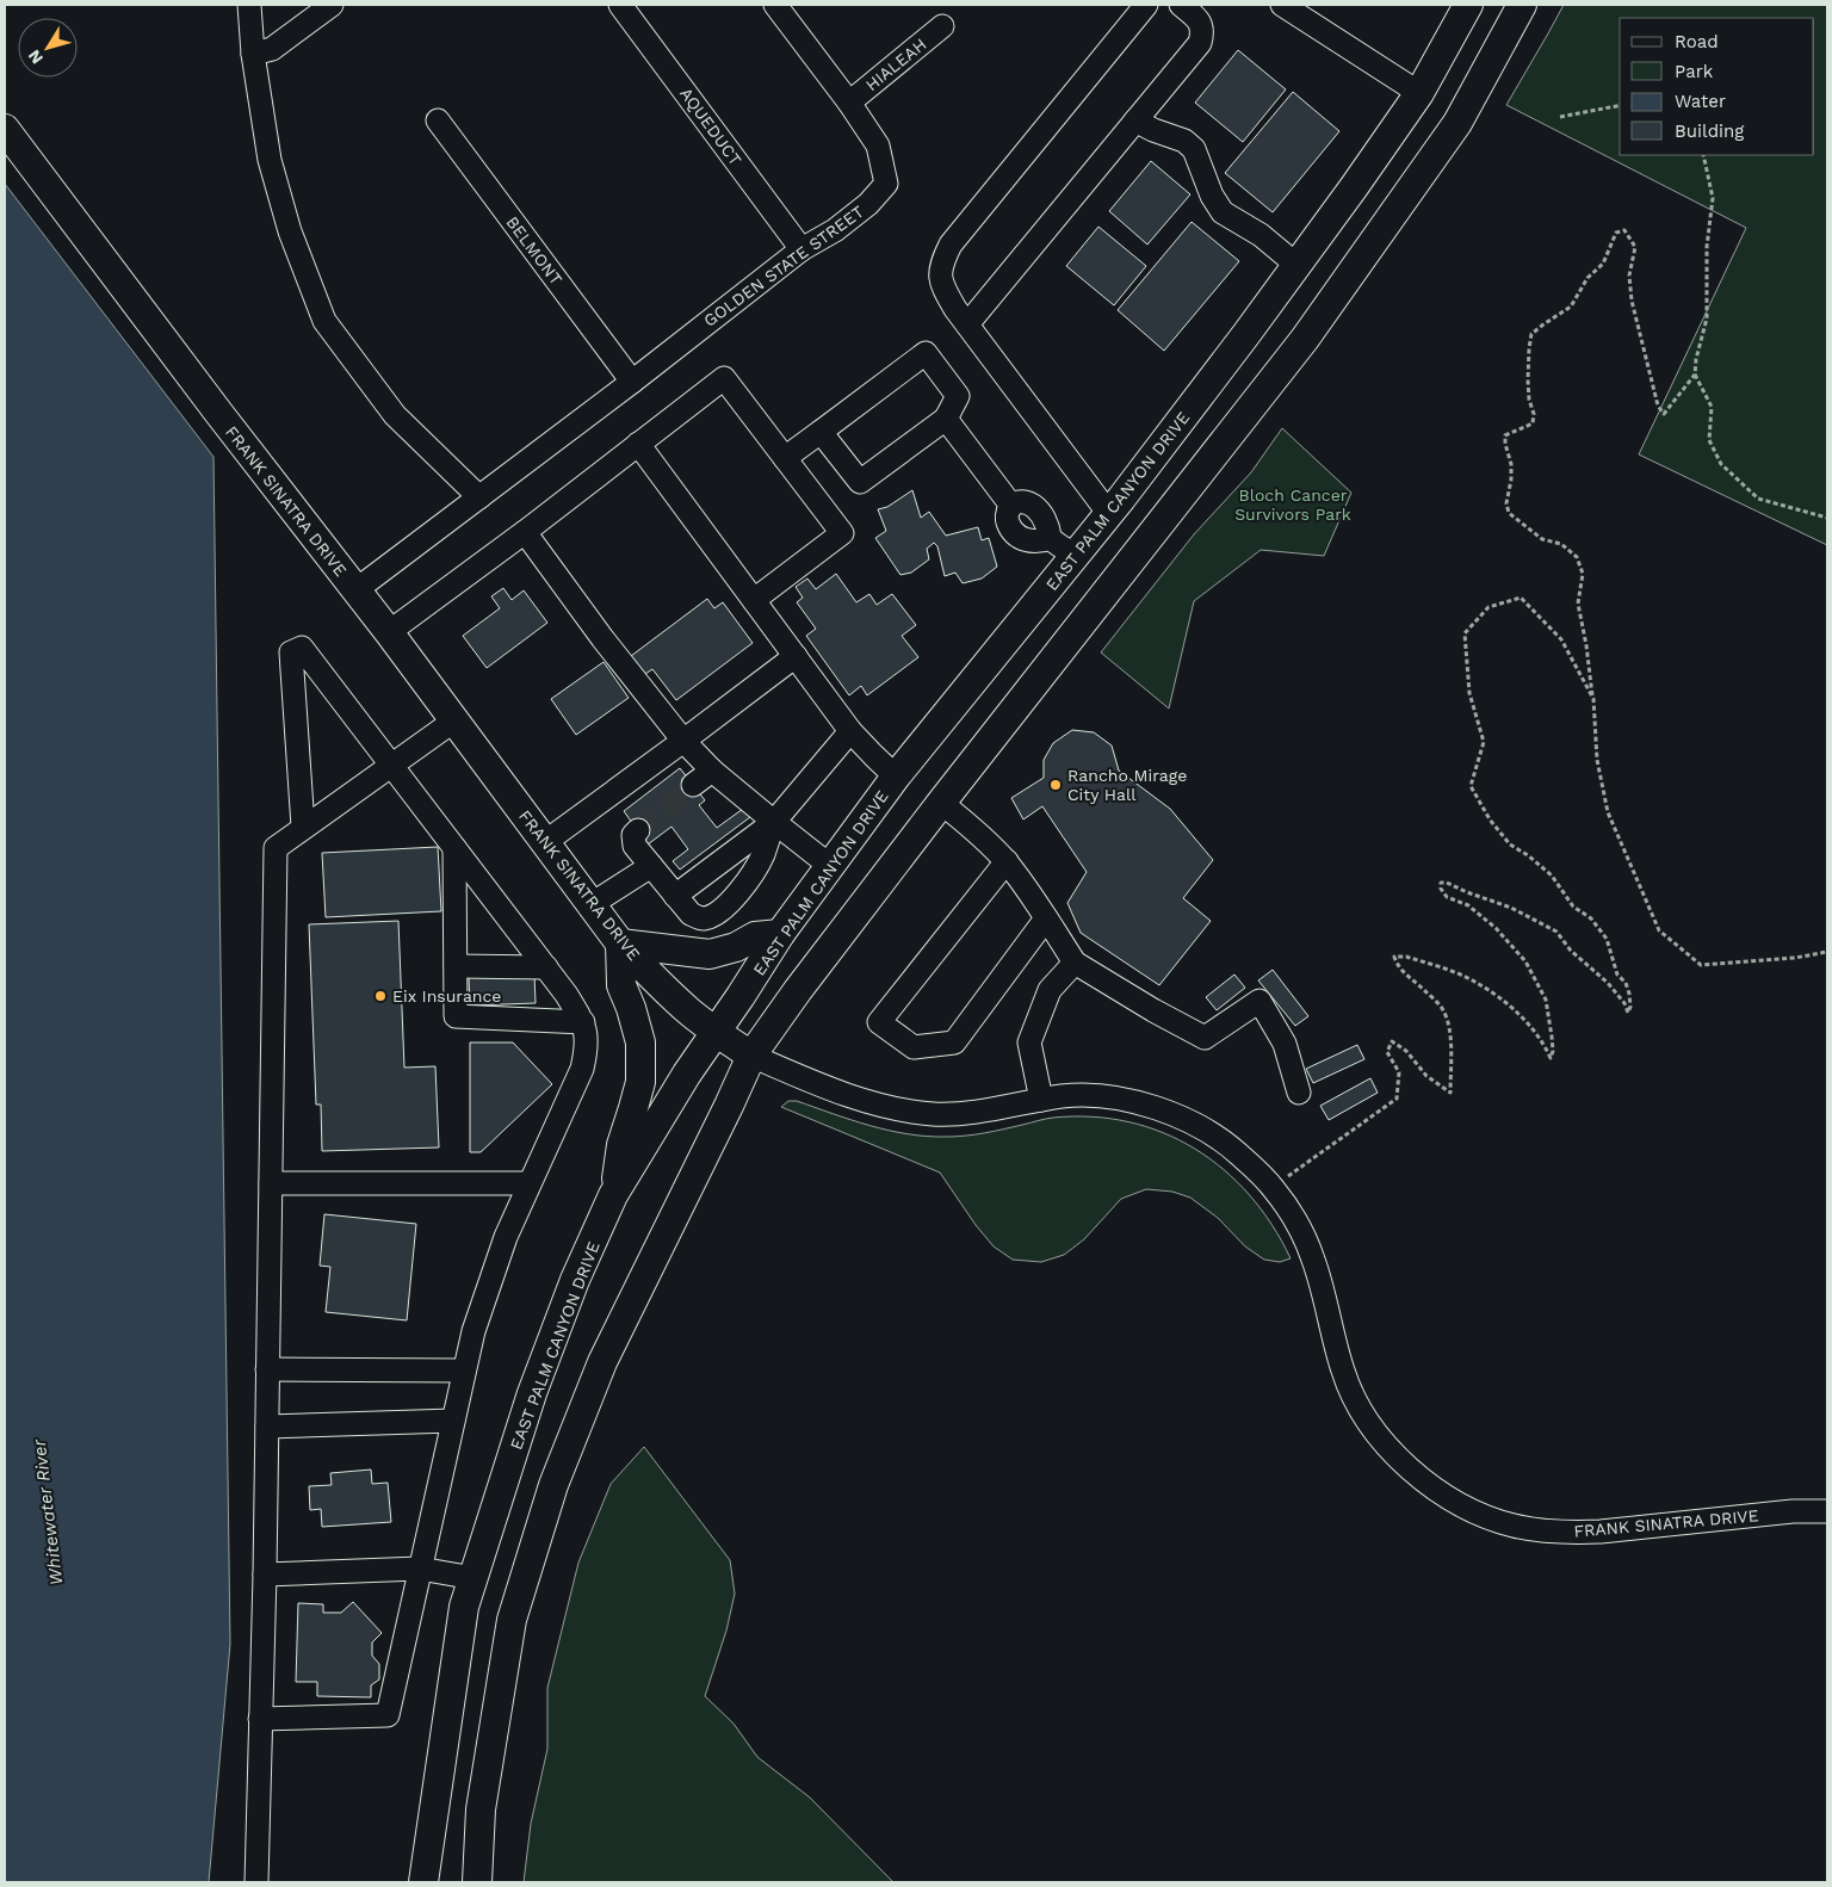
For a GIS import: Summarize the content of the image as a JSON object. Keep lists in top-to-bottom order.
{
  "streets": {
    "main road": ["FRANK SINATRA DRIVE", "EAST PALM CANYON DRIVE"],
    "street": [
      "HIALEAH",
      "AQUEDUCT",
      "BELMONT",
      "GOLDEN STATE STREET"
    ]
  },
  "crossings": [
    ["HIALEAH", "GOLDEN STATE STREET"],
    ["AQUEDUCT", "GOLDEN STATE STREET"],
    ["BELMONT", "GOLDEN STATE STREET"],
    ["GOLDEN STATE STREET", "FRANK SINATRA DRIVE"],
    ["FRANK SINATRA DRIVE", "EAST PALM CANYON DRIVE"]
  ],
  "water": ["Whitewater River"],
  "parks": ["Bloch Cancer Survivors Park"],
  "places": ["Rancho Mirage City Hall", "Eix Insurance"],
  "legend": [
    "Road",
    "Park",
    "Water",
    "Building"
  ],
  "north": "bottom left"
}
